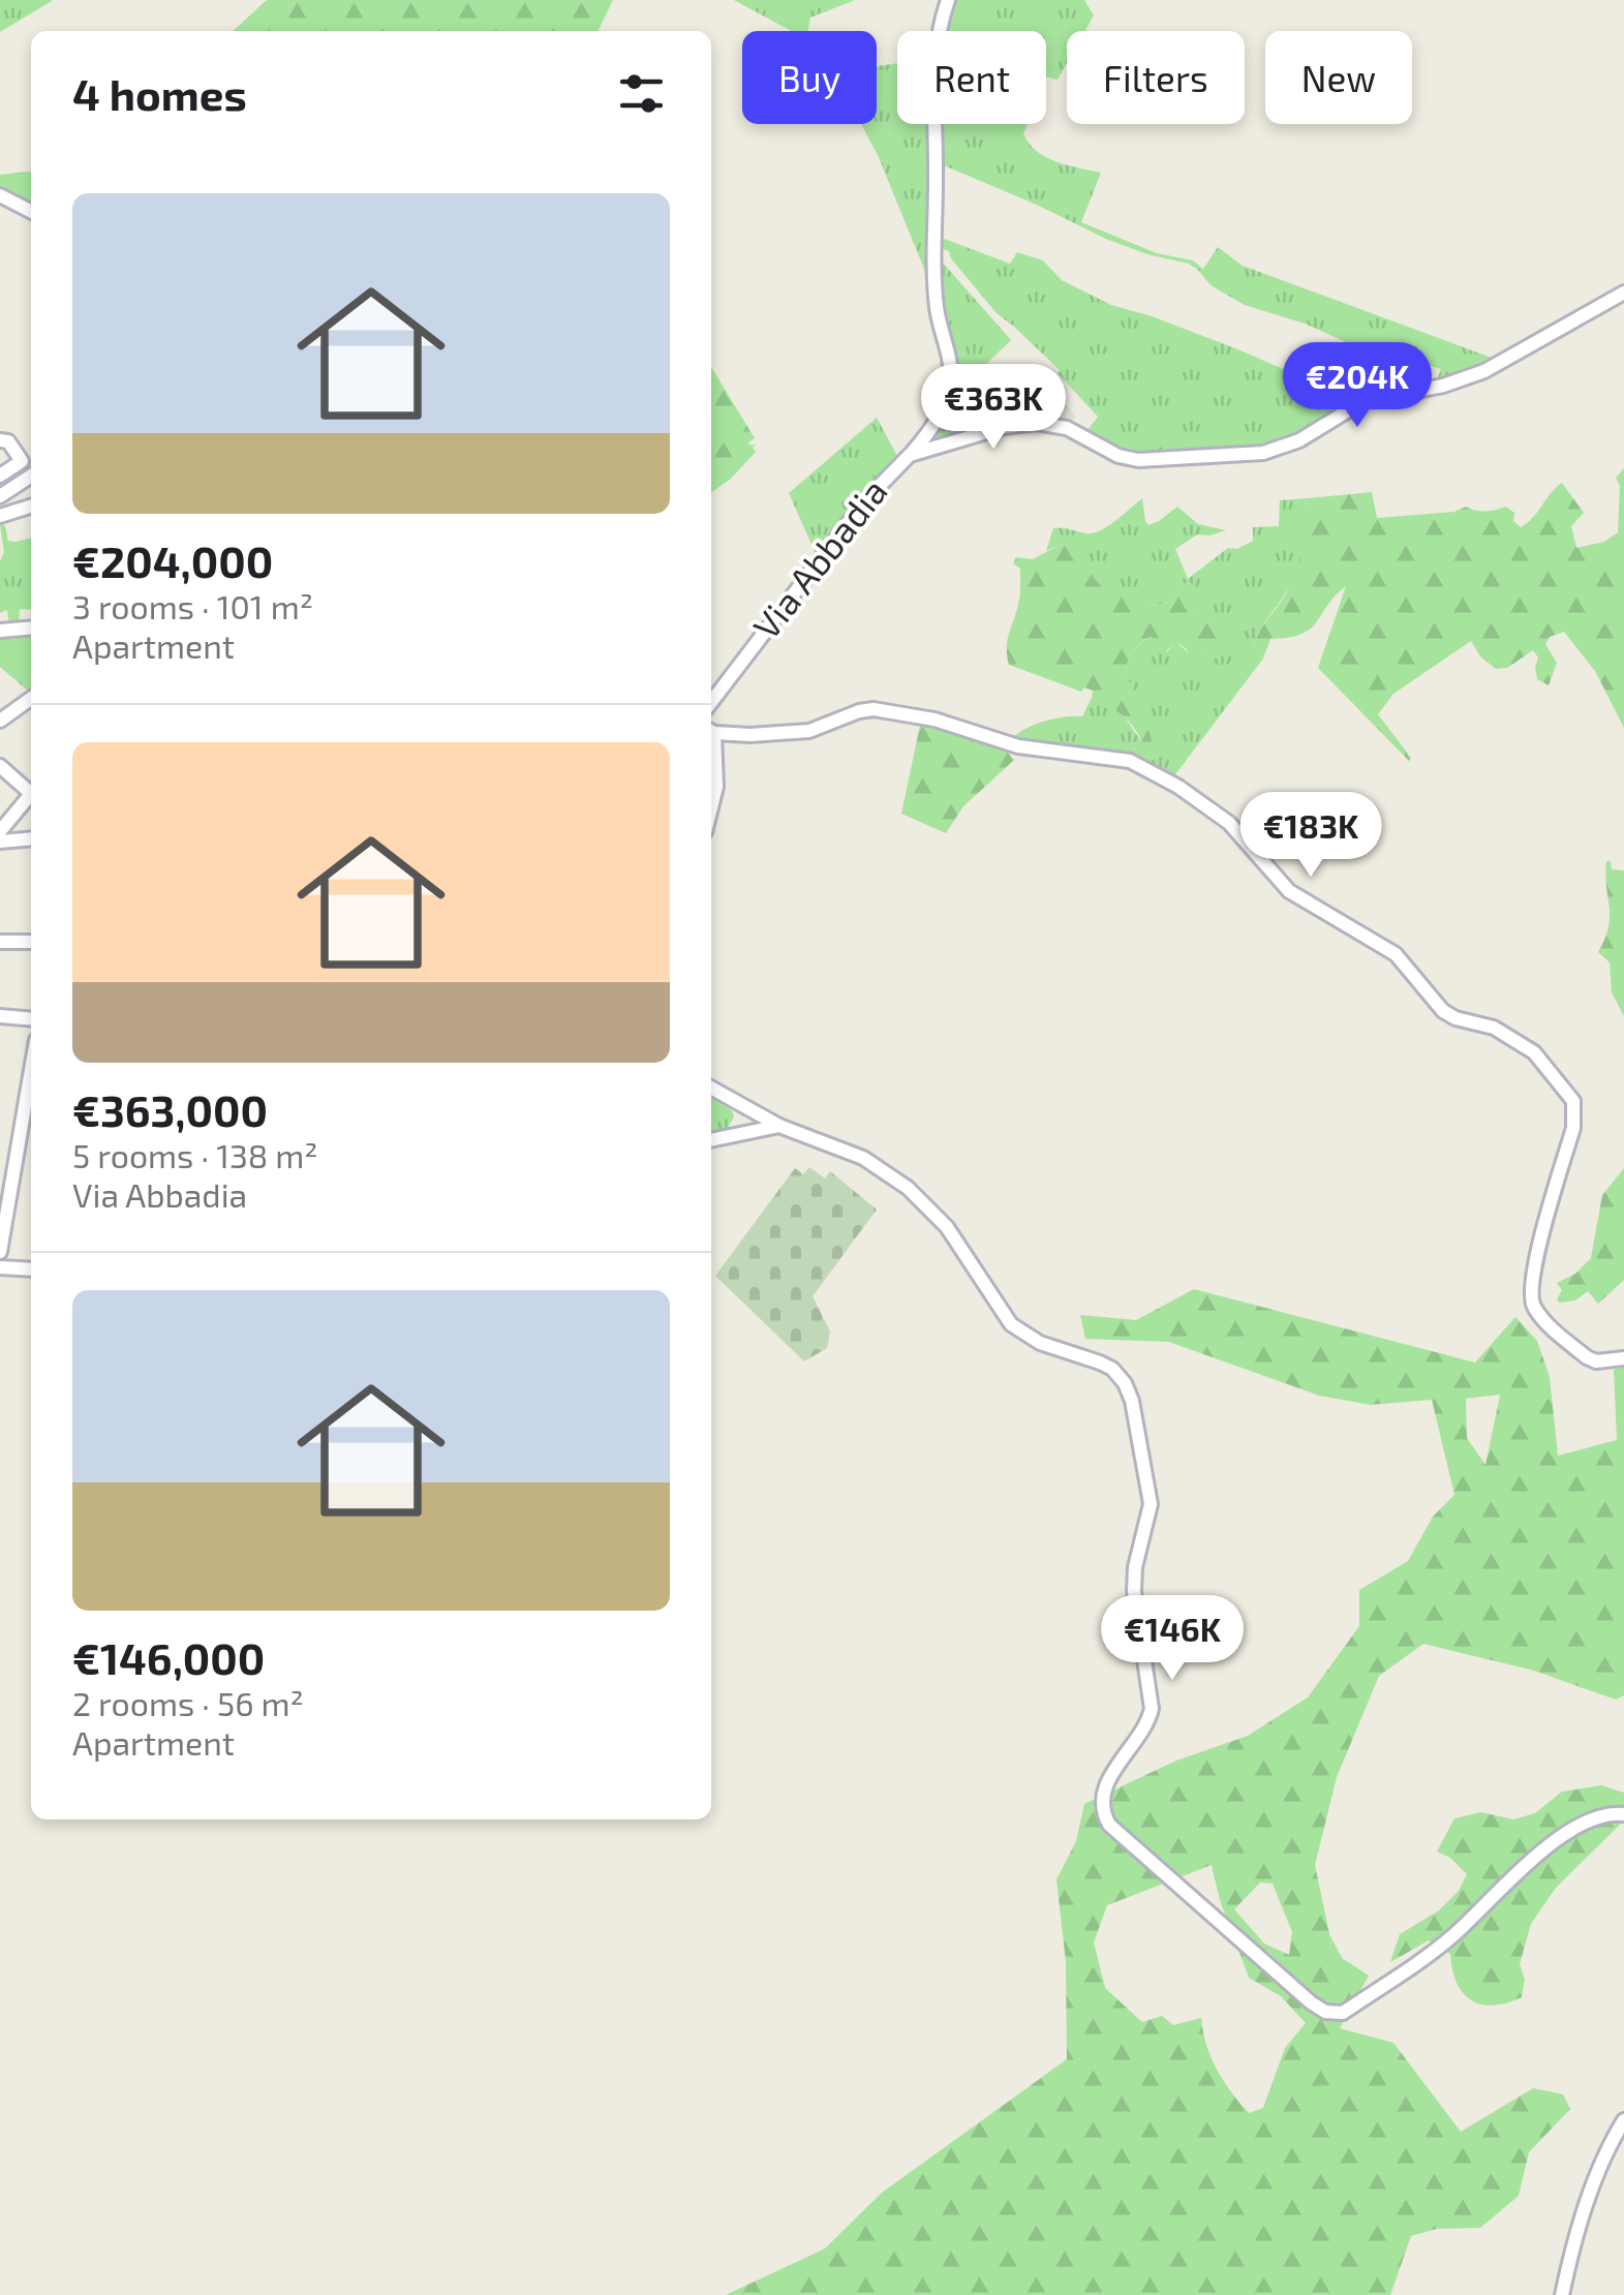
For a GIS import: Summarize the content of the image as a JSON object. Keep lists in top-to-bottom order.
{
  "streets": {
    "street": ["Via Abbadia"]
  },
  "page": {
    "chip": [
      "Buy",
      "Rent",
      "Filters",
      "New"
    ],
    "heading": "4 homes",
    "list": [
      {
        "name": "€204,000",
        "note": "3 rooms · 101 m² · Apartment"
      },
      {
        "name": "€363,000",
        "note": "5 rooms · 138 m² · Via Abbadia"
      },
      {
        "name": "€146,000",
        "note": "2 rooms · 56 m² · Apartment"
      }
    ],
    "price": [
      "€204K",
      "€363K",
      "€183K",
      "€146K"
    ]
  }
}
